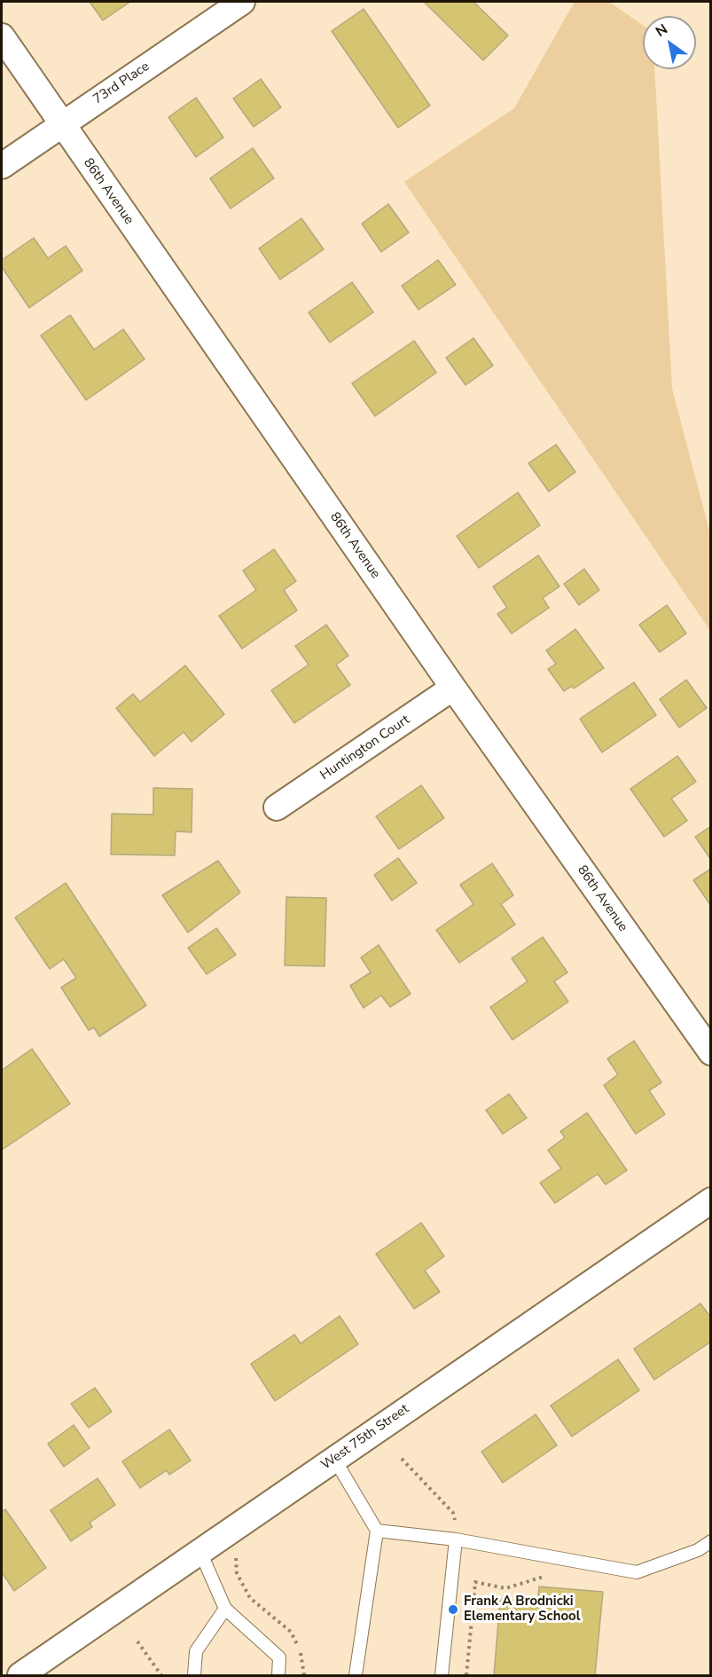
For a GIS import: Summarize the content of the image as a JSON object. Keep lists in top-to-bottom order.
{
  "streets": {
    "street": [
      "73rd Place",
      "86th Avenue",
      "Huntington Court",
      "West 75th Street"
    ]
  },
  "crossings": [
    ["73rd Place", "86th Avenue"],
    ["86th Avenue", "Huntington Court"]
  ],
  "places": ["Frank A Brodnicki Elementary School"],
  "north": "top left"
}
